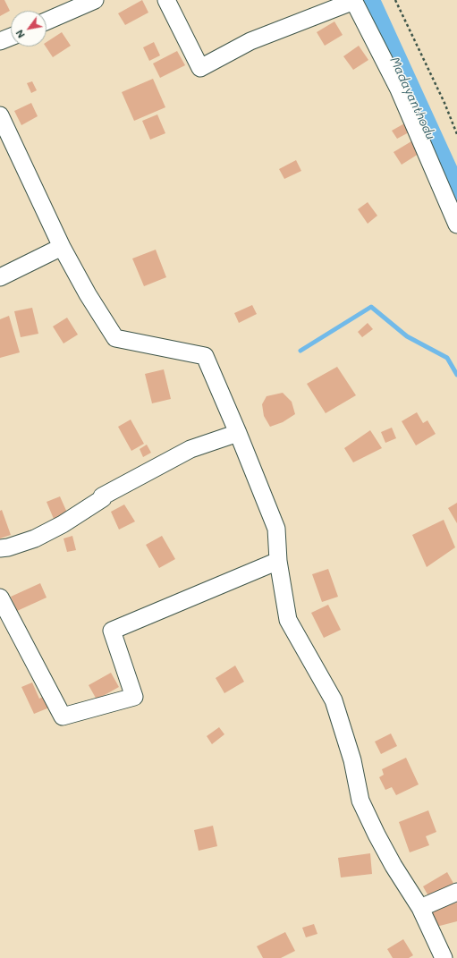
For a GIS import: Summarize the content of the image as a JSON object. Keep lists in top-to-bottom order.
{
  "water": ["Madayanthodu"],
  "north": "bottom left"
}
